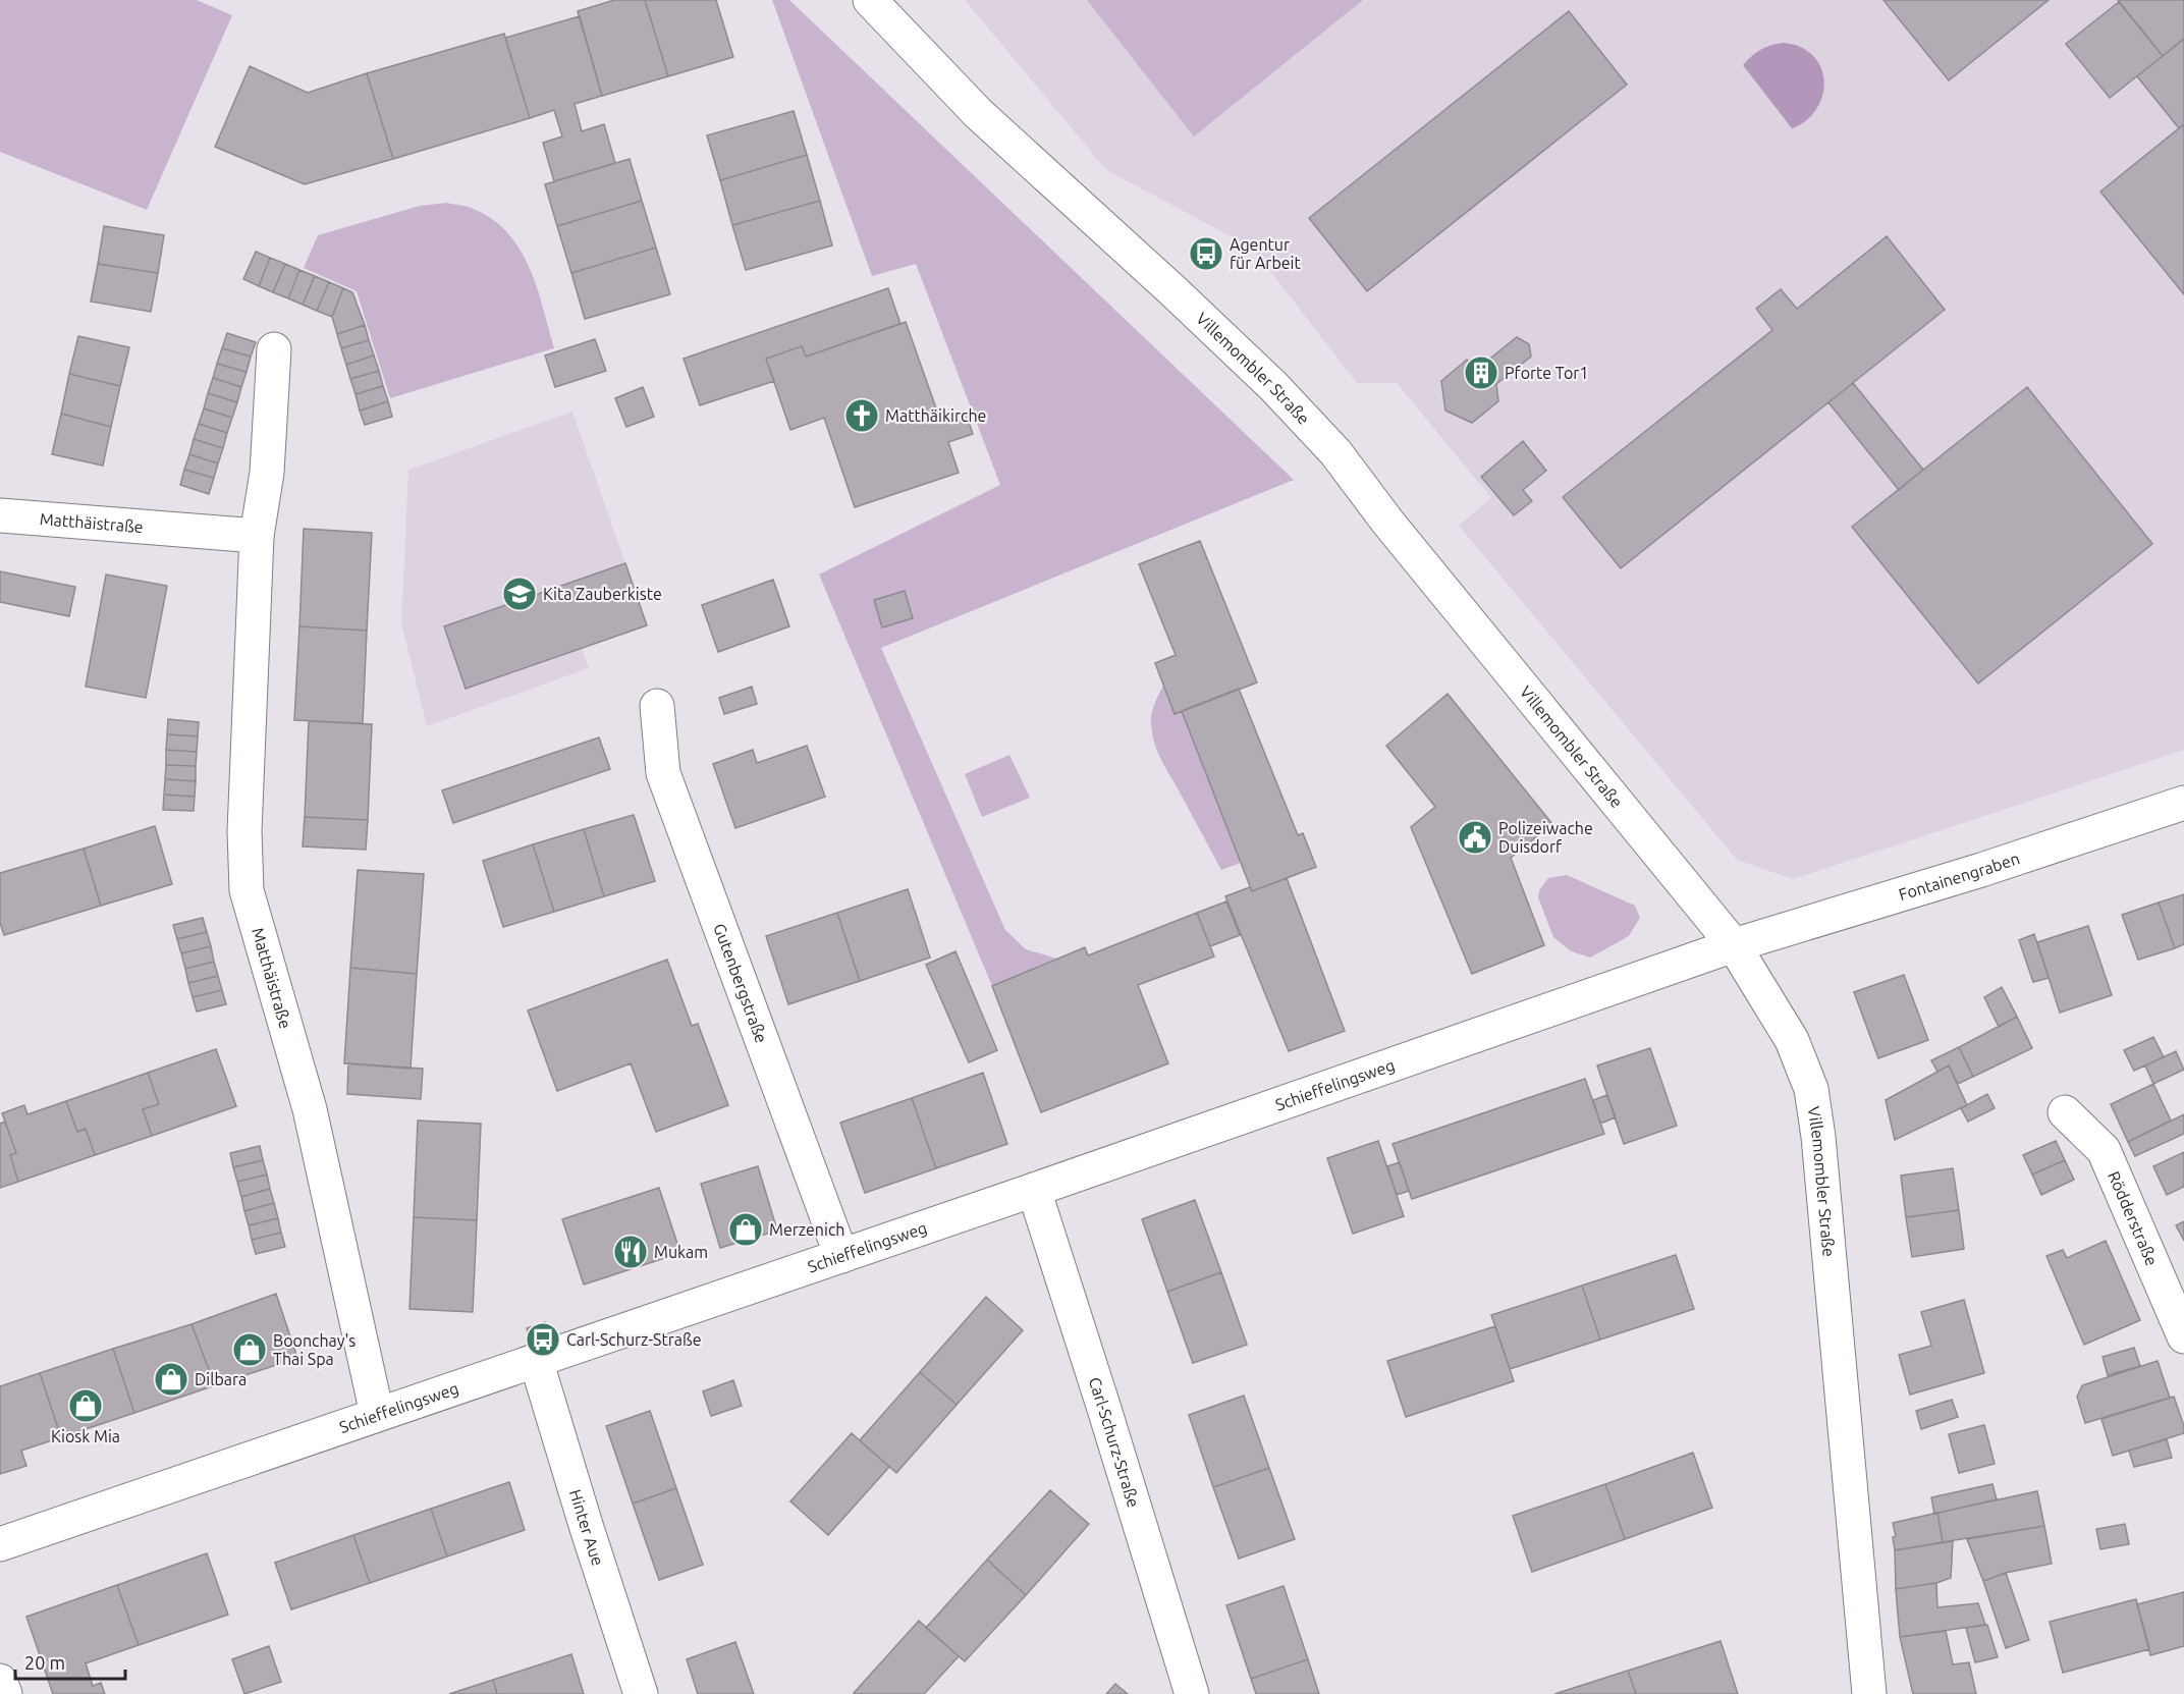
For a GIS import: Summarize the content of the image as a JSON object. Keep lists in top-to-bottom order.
{
  "streets": {
    "street": [
      "Villemombler Straße",
      "Matthäistraße",
      "Fontainengraben",
      "Gutenbergstraße",
      "Schieffelingsweg",
      "Rödderstraße",
      "Carl-Schurz-Straße",
      "Hinter Aue"
    ]
  },
  "crossings": [
    ["Villemombler Straße", "Fontainengraben"],
    ["Villemombler Straße", "Schieffelingsweg"],
    ["Matthäistraße", "Schieffelingsweg"],
    ["Fontainengraben", "Schieffelingsweg"],
    ["Gutenbergstraße", "Schieffelingsweg"],
    ["Schieffelingsweg", "Carl-Schurz-Straße"],
    ["Schieffelingsweg", "Hinter Aue"]
  ],
  "places": {
    "bus stop": ["Agentur für Arbeit", "Carl-Schurz-Straße"],
    "building": ["Pforte Tor1"],
    "church": ["Matthäikirche"],
    "school or university": ["Kita Zauberkiste"],
    "public building": ["Polizeiwache Duisdorf"],
    "shop": [
      "Merzenich",
      "Boonchay's Thai Spa",
      "Dilbara",
      "Kiosk Mia"
    ],
    "restaurant": ["Mukam"]
  },
  "scale_bar": "20 m"
}
